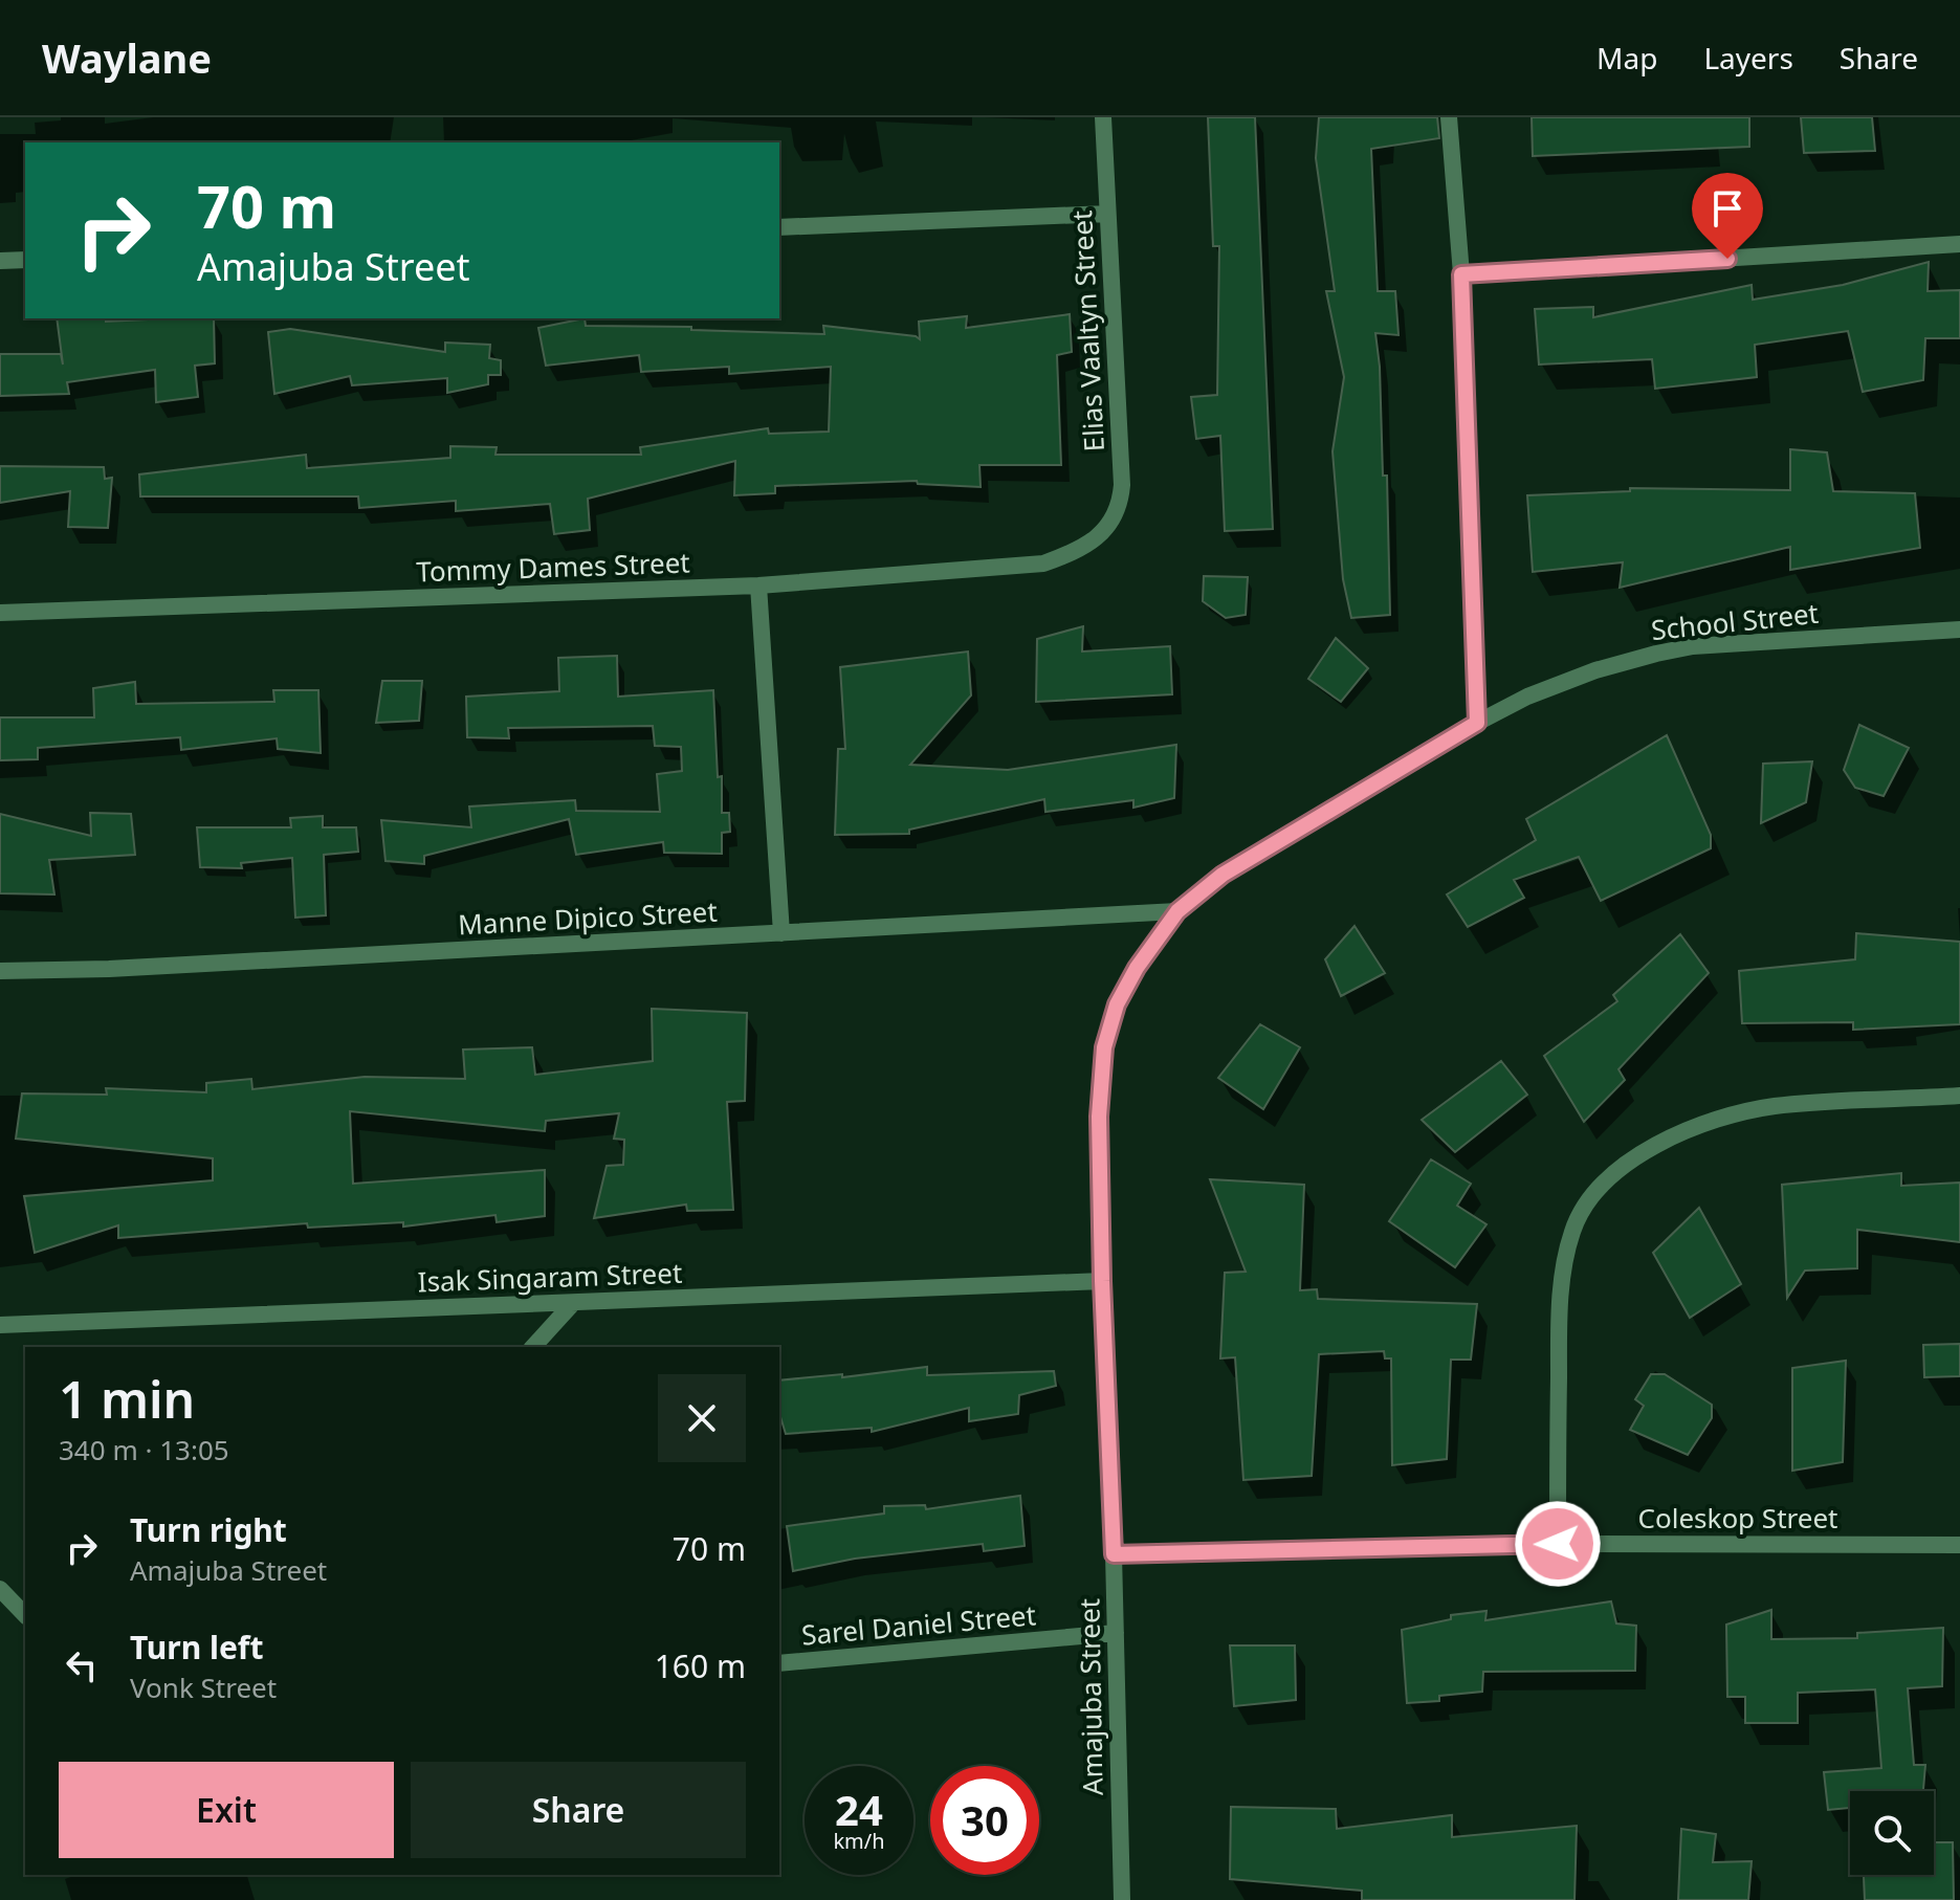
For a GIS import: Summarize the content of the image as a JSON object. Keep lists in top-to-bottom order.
{
  "streets": {
    "street": [
      "Elias Vaaltyn Street",
      "Tommy Dames Street",
      "School Street",
      "Manne Dipico Street",
      "Isak Singaram Street",
      "Coleskop Street",
      "Sarel Daniel Street",
      "Amajuba Street"
    ]
  },
  "crossings": [
    ["Elias Vaaltyn Street", "Tommy Dames Street"],
    ["School Street", "Amajuba Street"],
    ["Manne Dipico Street", "Amajuba Street"],
    ["Isak Singaram Street", "Amajuba Street"],
    ["Coleskop Street", "Amajuba Street"],
    ["Sarel Daniel Street", "Amajuba Street"]
  ],
  "page": {
    "header": "Waylane",
    "nav": ["Map", "Layers", "Share"],
    "turn": ["70 m", "Amajuba Street"],
    "heading": ["1 min", "340 m · 13:05"],
    "list": [
      {
        "name": "Turn right",
        "note": "Amajuba Street",
        "value": "70 m"
      },
      {
        "name": "Turn left",
        "note": "Vonk Street",
        "value": "160 m"
      }
    ],
    "buttons": ["Exit", "Share"],
    "speed": "24 km/h",
    "limit": "30"
  }
}
